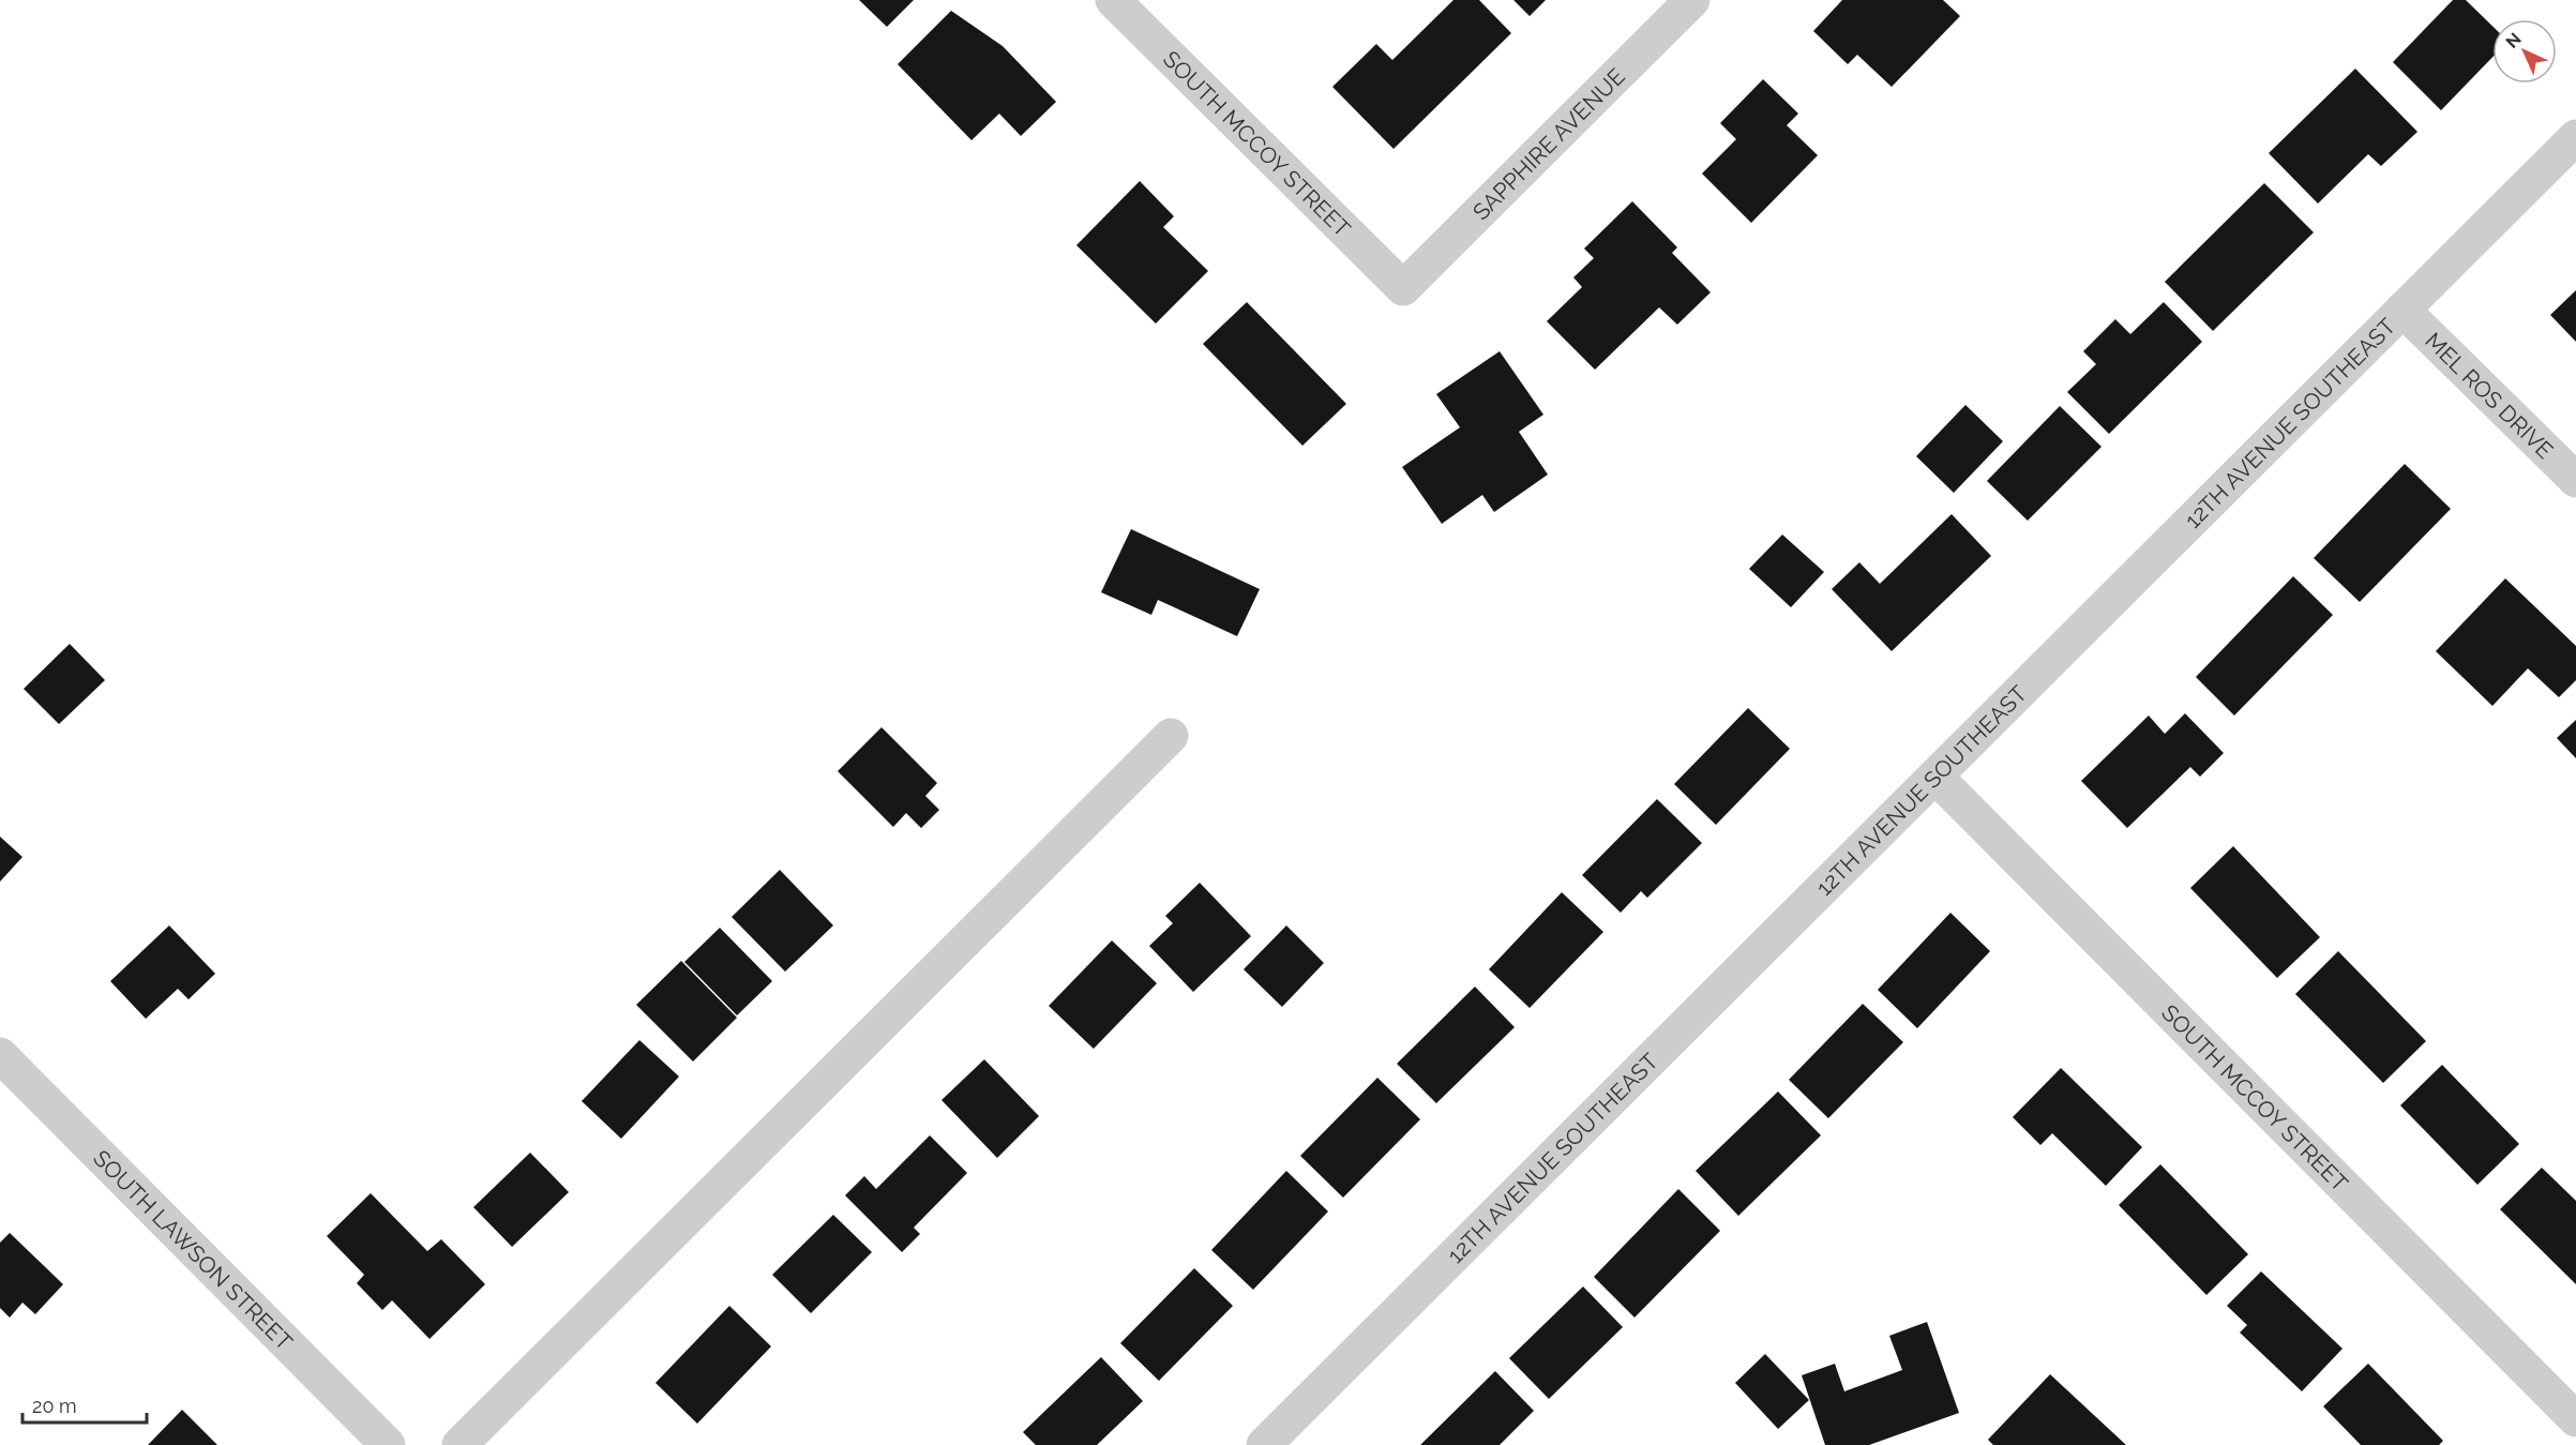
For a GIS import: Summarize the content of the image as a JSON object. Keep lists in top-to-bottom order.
{
  "streets": {
    "street": [
      "SOUTH MCCOY STREET",
      "SAPPHIRE AVENUE",
      "MEL ROS DRIVE",
      "12TH AVENUE SOUTHEAST",
      "SOUTH LAWSON STREET"
    ]
  },
  "crossings": [
    ["SOUTH MCCOY STREET", "SAPPHIRE AVENUE"],
    ["SOUTH MCCOY STREET", "12TH AVENUE SOUTHEAST"],
    ["MEL ROS DRIVE", "12TH AVENUE SOUTHEAST"]
  ],
  "scale_bar": "20 m",
  "north": "top left"
}
